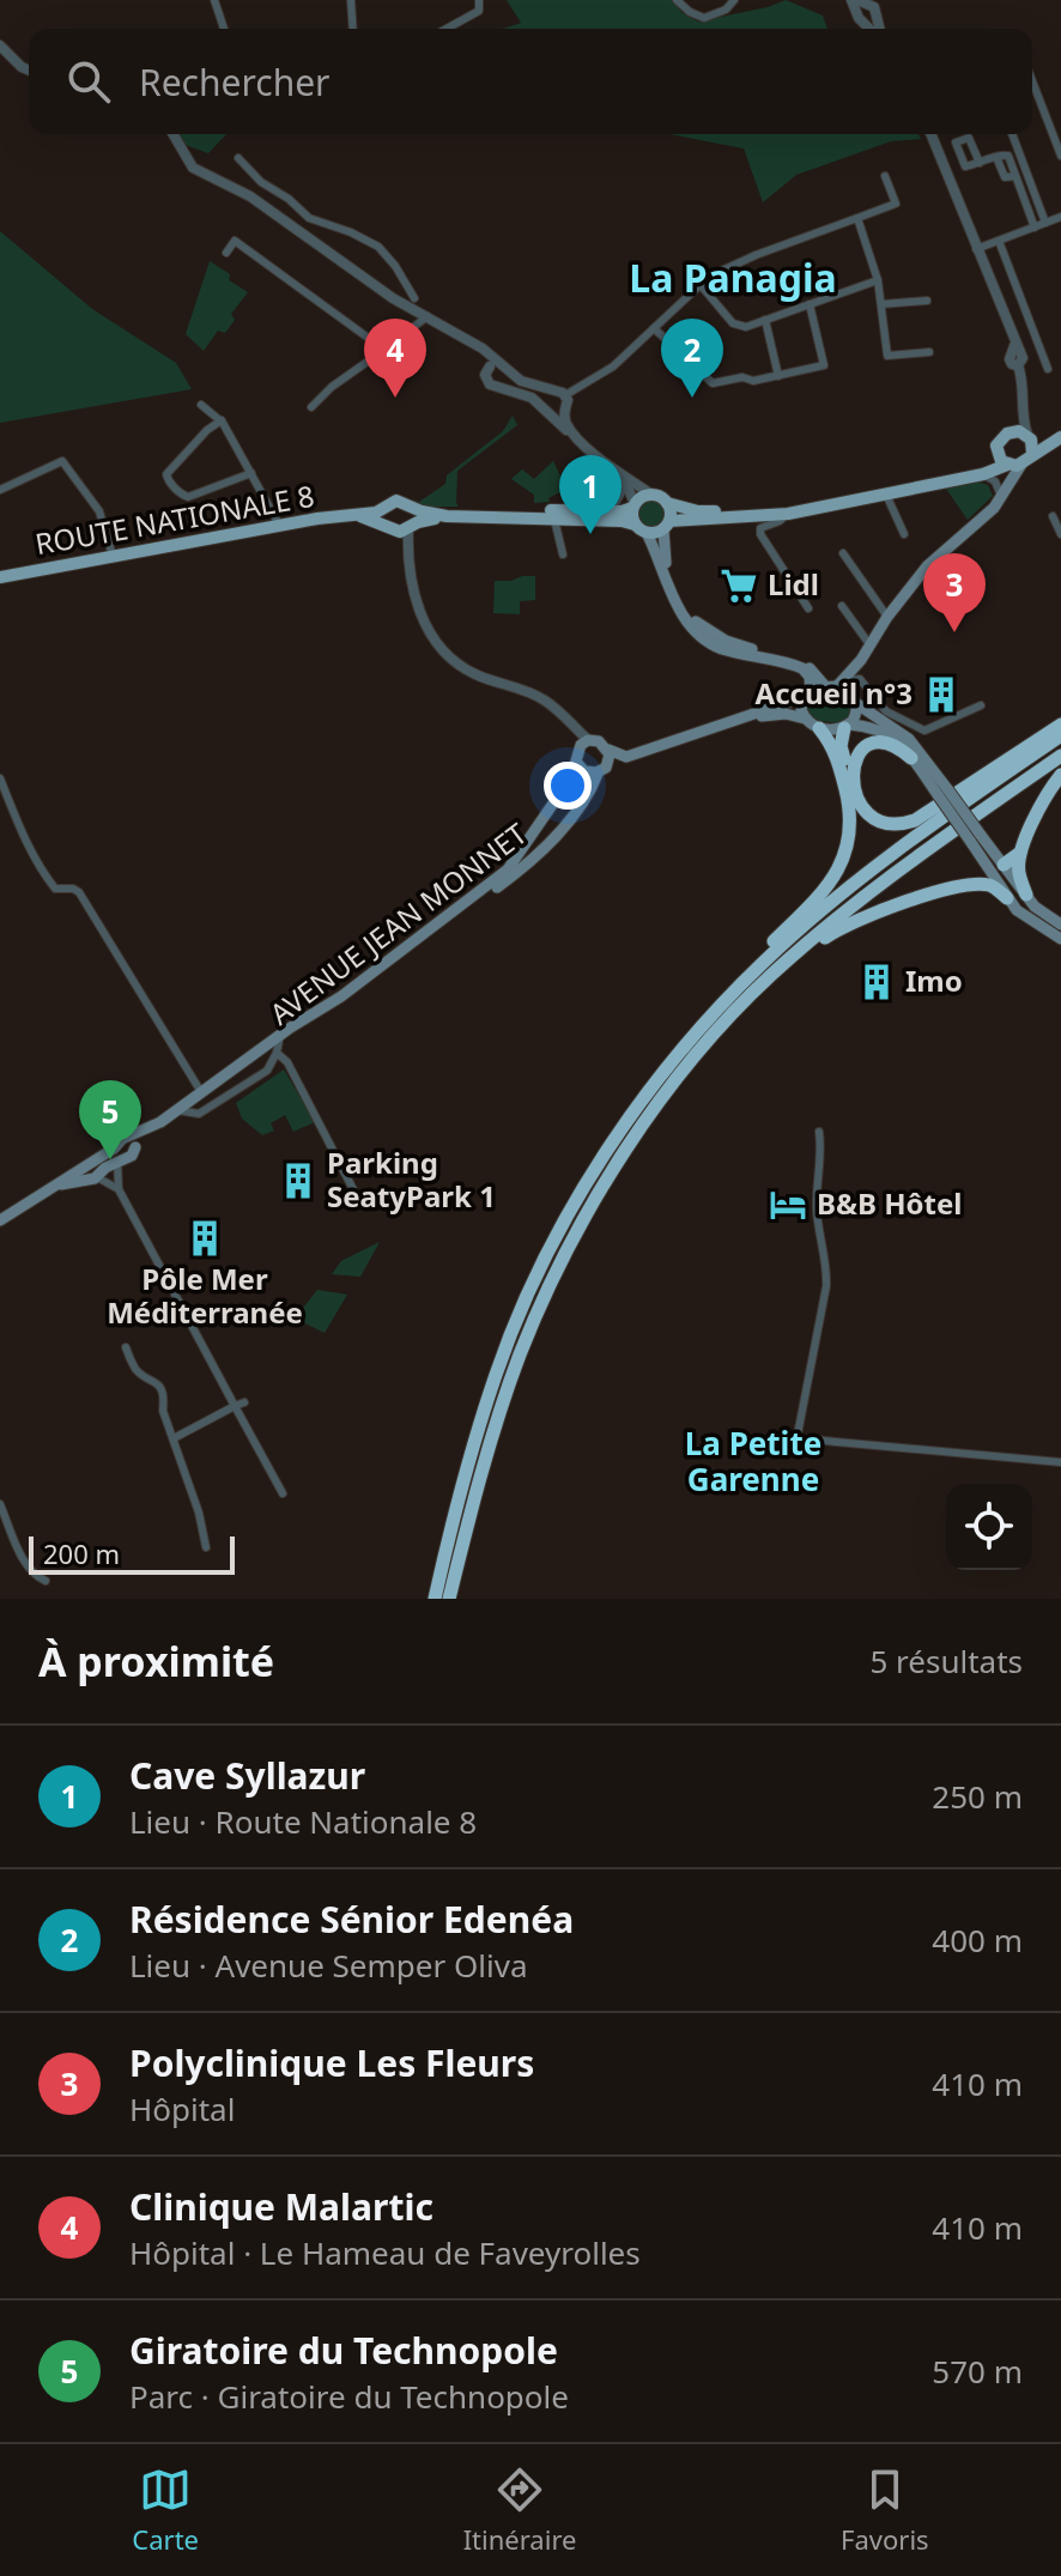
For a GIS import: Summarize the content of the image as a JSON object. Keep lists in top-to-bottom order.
{
  "streets": {
    "main road": ["ROUTE NATIONALE 8", "AVENUE JEAN MONNET"]
  },
  "districts": ["La Panagia", "La Petite Garenne"],
  "places": {
    "supermarket": ["Lidl"],
    "building": [
      "Accueil n°3",
      "Imo",
      "Parking SeatyPark 1",
      "Pôle Mer Méditerranée"
    ],
    "hotel": ["B&B Hôtel"]
  },
  "scale_bar": "200 m",
  "page": {
    "search": "Rechercher",
    "pins": [
      "2",
      "4",
      "1",
      "3",
      "5"
    ],
    "scale": "200 m",
    "heading": ["À proximité", "5 résultats"],
    "list": [
      {
        "mark": "1",
        "name": "Cave Syllazur",
        "note": "Lieu · Route Nationale 8",
        "value": "250 m"
      },
      {
        "mark": "2",
        "name": "Résidence Sénior Edenéa",
        "note": "Lieu · Avenue Semper Oliva",
        "value": "400 m"
      },
      {
        "mark": "3",
        "name": "Polyclinique Les Fleurs",
        "note": "Hôpital",
        "value": "410 m"
      },
      {
        "mark": "4",
        "name": "Clinique Malartic",
        "note": "Hôpital · Le Hameau de Faveyrolles",
        "value": "410 m"
      },
      {
        "mark": "5",
        "name": "Giratoire du Technopole",
        "note": "Parc · Giratoire du Technopole",
        "value": "570 m"
      }
    ],
    "nav": ["Carte", "Itinéraire", "Favoris"]
  }
}
